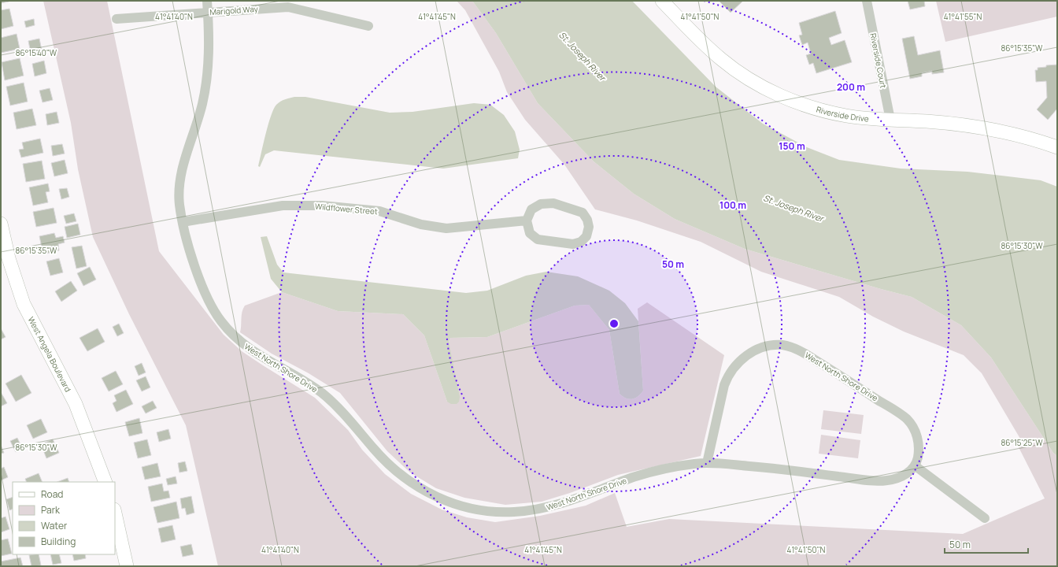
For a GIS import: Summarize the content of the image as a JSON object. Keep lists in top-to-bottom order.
{
  "streets": {
    "street": [
      "Marigold Way",
      "Riverside Court",
      "Riverside Drive",
      "Wildflower Street",
      "West Angela Boulevard",
      "West North Shore Drive"
    ]
  },
  "crossings": [
    ["Marigold Way", "West North Shore Drive"],
    ["Riverside Court", "Riverside Drive"],
    ["Wildflower Street", "West North Shore Drive"]
  ],
  "water": ["St. Joseph River"],
  "legend": [
    "Road",
    "Park",
    "Water",
    "Building"
  ],
  "scale_bar": "50 m",
  "coordinates": [
    "41°41'40\"N",
    "41°41'45\"N",
    "41°41'50\"N",
    "41°41'55\"N",
    "86°15'35\"W",
    "86°15'40\"W",
    "86°15'30\"W",
    "86°15'25\"W"
  ],
  "rings": [
    "200 m",
    "150 m",
    "100 m",
    "50 m"
  ]
}
